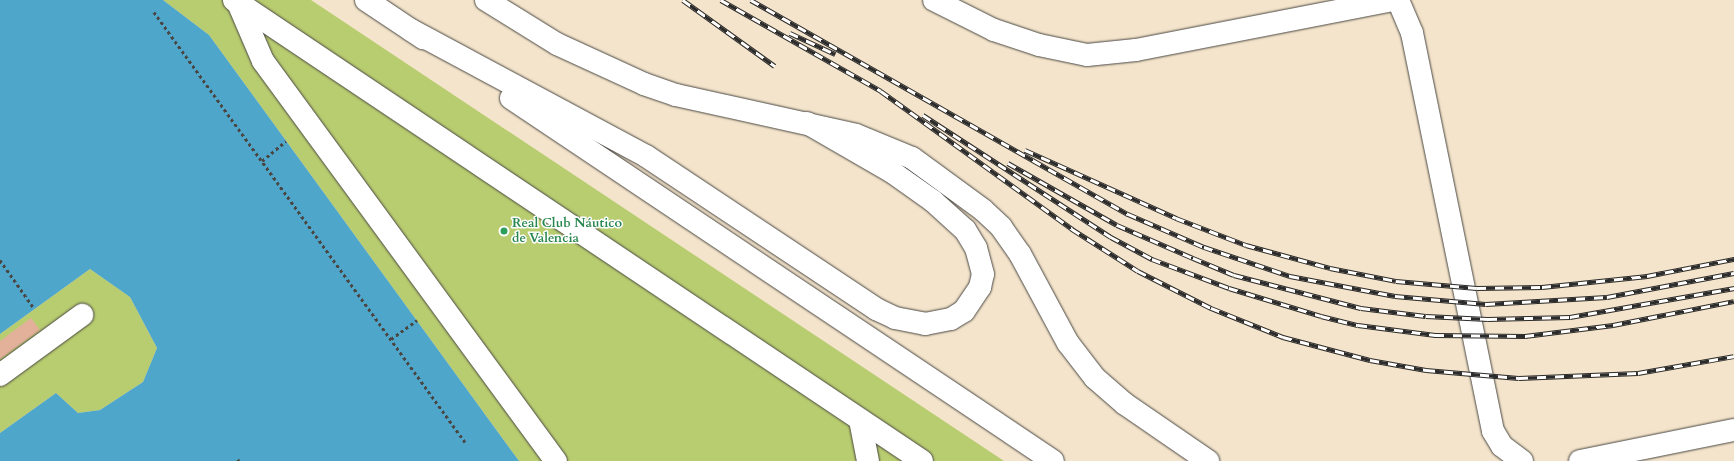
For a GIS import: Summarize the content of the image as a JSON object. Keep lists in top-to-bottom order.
{
  "places": ["Real Club Náutico de Valencia"]
}
